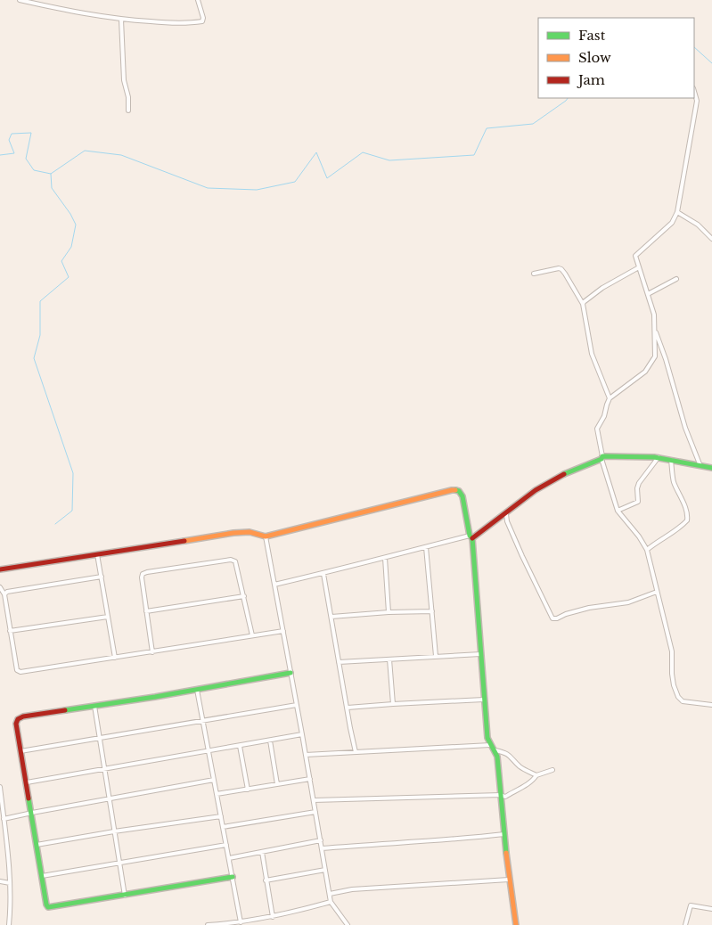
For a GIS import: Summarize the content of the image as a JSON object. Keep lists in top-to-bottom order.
{
  "legend": ["Fast", "Slow", "Jam"]
}
